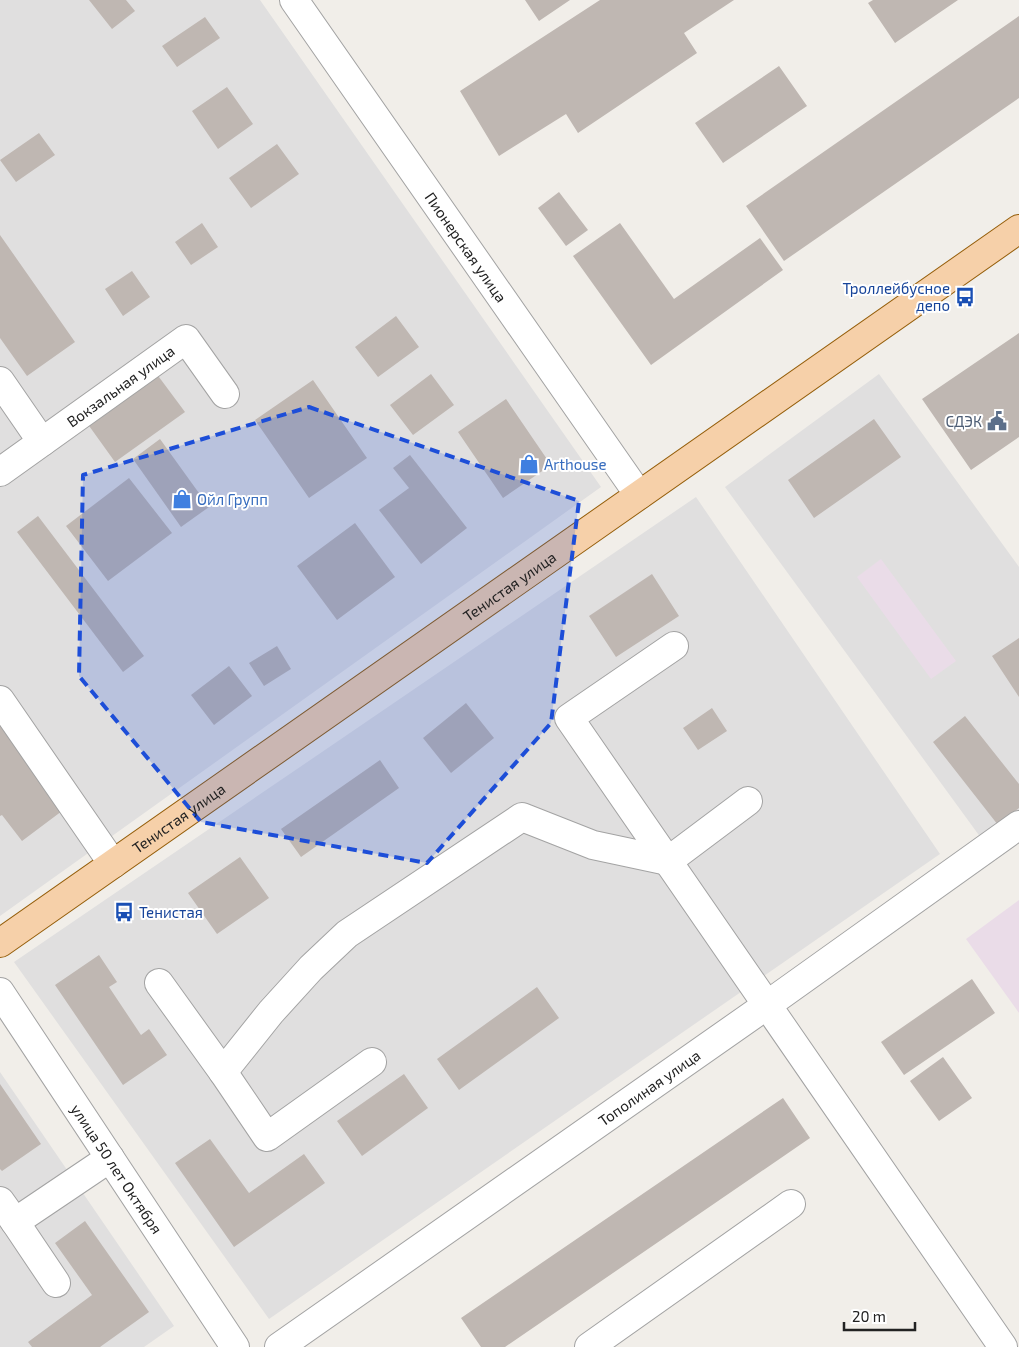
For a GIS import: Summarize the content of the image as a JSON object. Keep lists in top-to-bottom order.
{
  "streets": {
    "main road": ["Тенистая улица"],
    "street": [
      "Пионерская улица",
      "Вокзальная улица",
      "Тополиная улица",
      "улица 50 лет Октября"
    ]
  },
  "crossings": [
    ["Пионерская улица", "Тенистая улица"]
  ],
  "places": {
    "bus stop": ["Троллейбусное депо", "Тенистая"],
    "public building": ["СДЭК"],
    "shop": ["Arthouse", "Ойл Групп"]
  },
  "scale_bar": "20 m"
}
